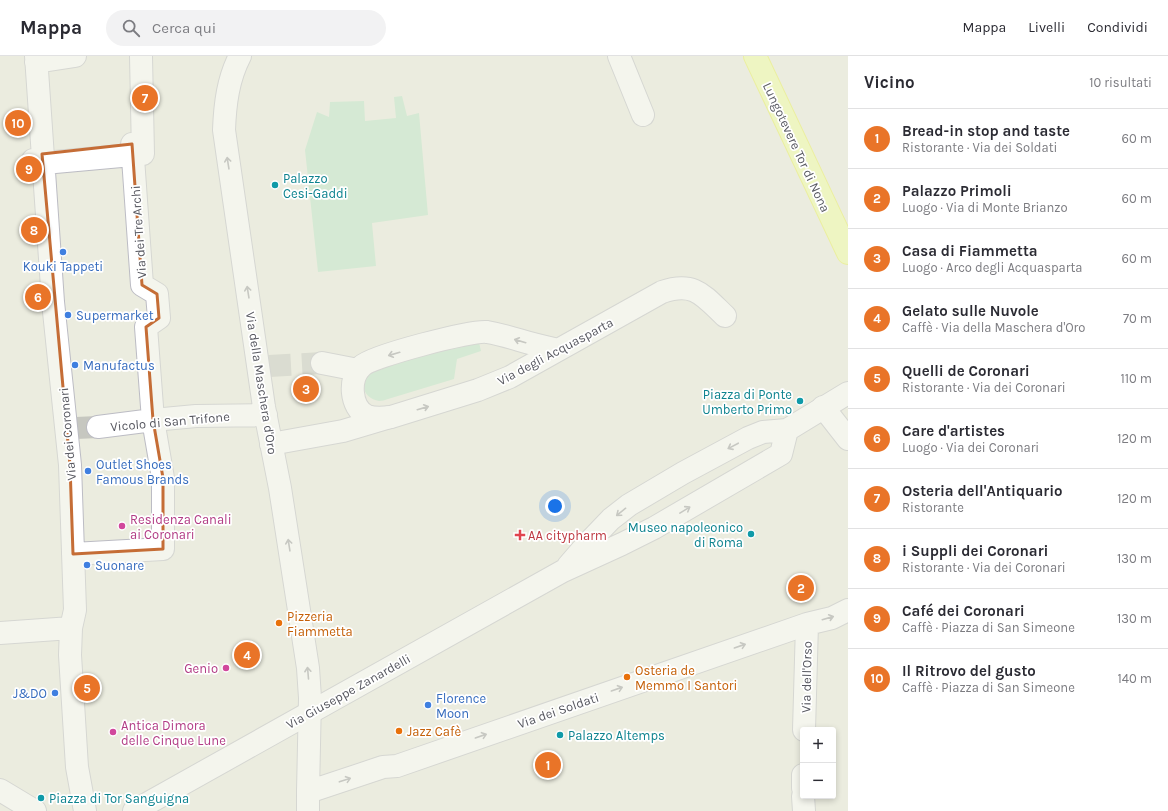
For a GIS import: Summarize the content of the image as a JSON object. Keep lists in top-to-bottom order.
{
  "streets": {
    "main road": ["Lungotevere Tor di Nona"],
    "street": [
      "Via dei Tre Archi",
      "Via degli Acquasparta",
      "Via della Maschera d'Oro",
      "Vicolo di San Trifone",
      "Via dei Coronari",
      "Via dell'Orso",
      "Via Giuseppe Zanardelli",
      "Via dei Soldati"
    ]
  },
  "crossings": [
    ["Via dei Tre Archi", "Vicolo di San Trifone"],
    ["Via dei Tre Archi", "Via dei Coronari"],
    ["Via degli Acquasparta", "Via della Maschera d'Oro"],
    ["Via della Maschera d'Oro", "Vicolo di San Trifone"],
    ["Via della Maschera d'Oro", "Via Giuseppe Zanardelli"],
    ["Via della Maschera d'Oro", "Via dei Soldati"],
    ["Via dell'Orso", "Via dei Soldati"]
  ],
  "one_way": ["Via della Maschera d'Oro", "Via dei Soldati"],
  "places": {
    "other": [
      "Palazzo Cesi-Gaddi",
      "Kouki Tappeti",
      "Supermarket",
      "Manufactus",
      "Piazza di Ponte Umberto Primo",
      "Outlet Shoes Famous Brands",
      "Residenza Canali ai Coronari",
      "Museo napoleonico di Roma",
      "Suonare",
      "Pizzeria Fiammetta",
      "Genio",
      "Osteria de Memmo I Santori",
      "J&DO",
      "Florence Moon",
      "Jazz Cafè",
      "Antica Dimora delle Cinque Lune",
      "Palazzo Altemps",
      "Piazza di Tor Sanguigna"
    ],
    "health": ["AA citypharm"]
  },
  "page": {
    "header": "Mappa",
    "search": "Cerca qui",
    "nav": ["Mappa", "Livelli", "Condividi"],
    "heading": ["Vicino", "10 risultati"],
    "pins": [
      "7",
      "10",
      "9",
      "8",
      "6",
      "3",
      "2",
      "4",
      "5",
      "1"
    ],
    "list": [
      {
        "mark": "1",
        "name": "Bread-in stop and taste",
        "note": "Ristorante · Via dei Soldati",
        "value": "60 m"
      },
      {
        "mark": "2",
        "name": "Palazzo Primoli",
        "note": "Luogo · Via di Monte Brianzo",
        "value": "60 m"
      },
      {
        "mark": "3",
        "name": "Casa di Fiammetta",
        "note": "Luogo · Arco degli Acquasparta",
        "value": "60 m"
      },
      {
        "mark": "4",
        "name": "Gelato sulle Nuvole",
        "note": "Caffè · Via della Maschera d'Oro",
        "value": "70 m"
      },
      {
        "mark": "5",
        "name": "Quelli de Coronari",
        "note": "Ristorante · Via dei Coronari",
        "value": "110 m"
      },
      {
        "mark": "6",
        "name": "Care d'artistes",
        "note": "Luogo · Via dei Coronari",
        "value": "120 m"
      },
      {
        "mark": "7",
        "name": "Osteria dell'Antiquario",
        "note": "Ristorante",
        "value": "120 m"
      },
      {
        "mark": "8",
        "name": "i Suppli dei Coronari",
        "note": "Ristorante · Via dei Coronari",
        "value": "130 m"
      },
      {
        "mark": "9",
        "name": "Café dei Coronari",
        "note": "Caffè · Piazza di San Simeone",
        "value": "130 m"
      },
      {
        "mark": "10",
        "name": "Il Ritrovo del gusto",
        "note": "Caffè · Piazza di San Simeone",
        "value": "140 m"
      }
    ],
    "map_buttons": ["+", "−"]
  }
}
